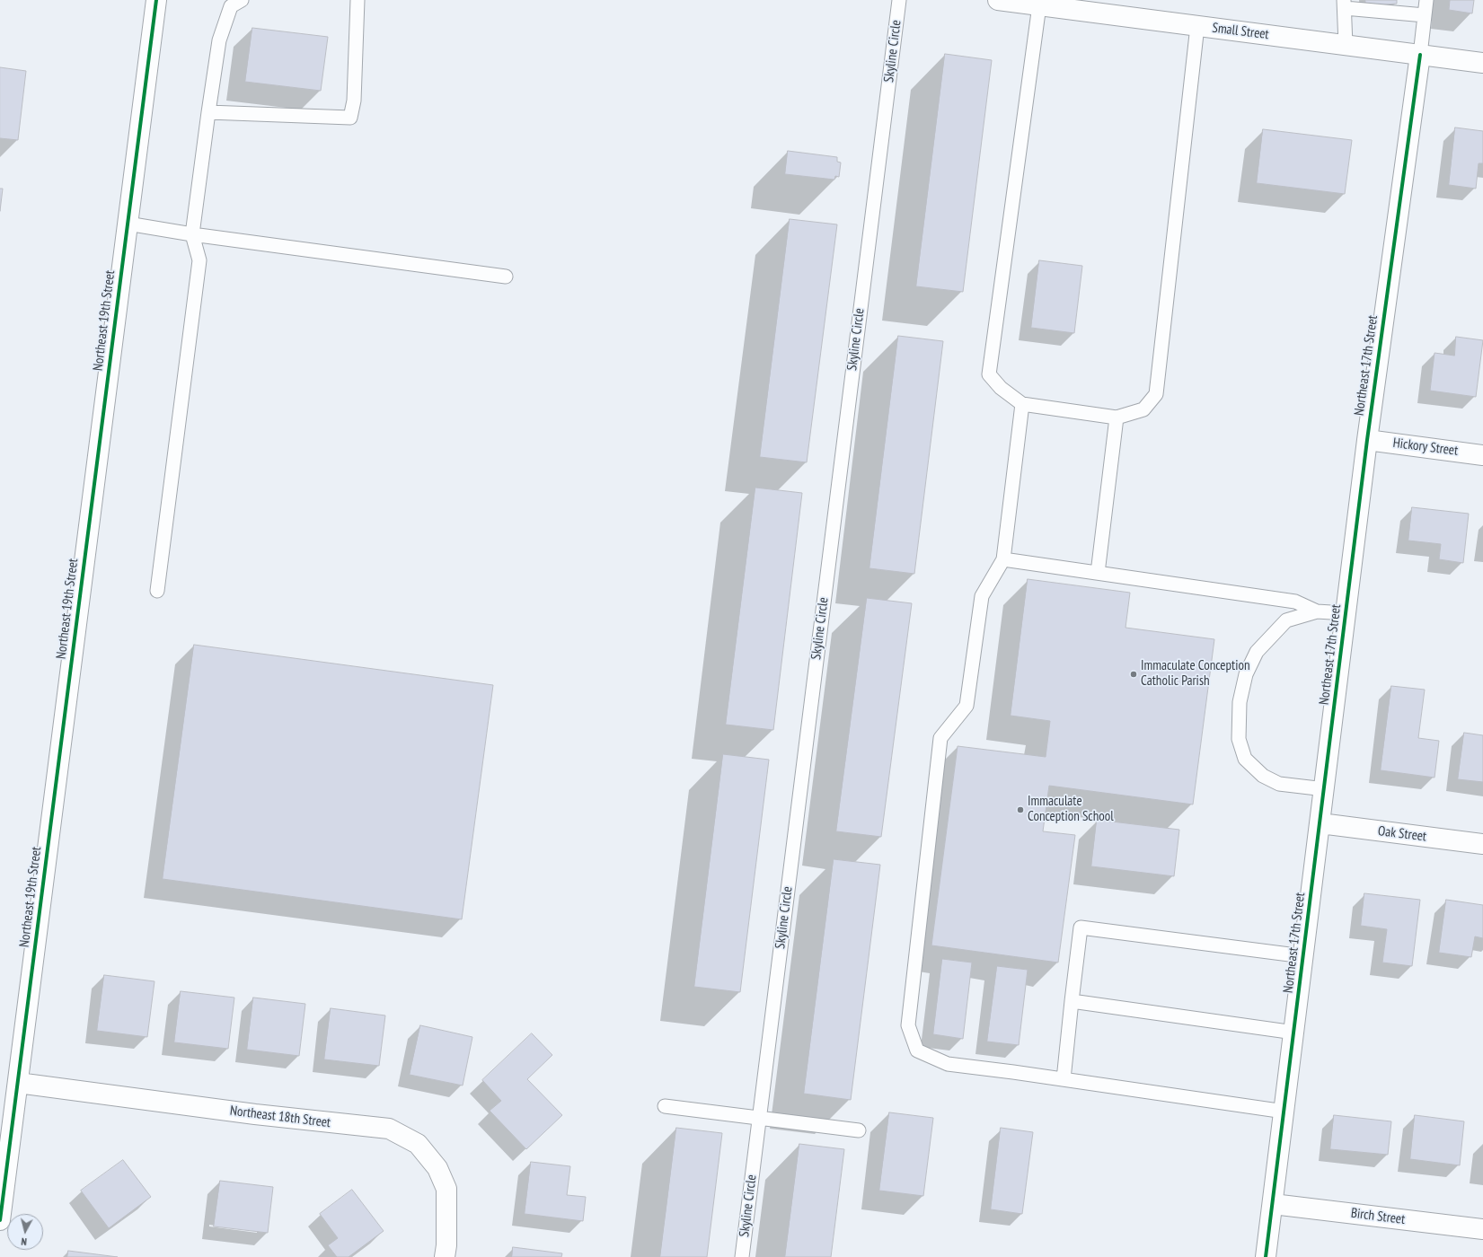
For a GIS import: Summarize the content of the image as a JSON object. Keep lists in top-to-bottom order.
{
  "streets": {
    "street": [
      "Small Street",
      "Northeast 19th Street",
      "Northeast 17th Street",
      "Hickory Street",
      "Oak Street",
      "Northeast 18th Street",
      "Birch Street"
    ],
    "lane": ["Skyline Circle"]
  },
  "crossings": [
    ["Small Street", "Northeast 17th Street"],
    ["Northeast 19th Street", "Northeast 18th Street"],
    ["Northeast 17th Street", "Hickory Street"],
    ["Northeast 17th Street", "Oak Street"],
    ["Northeast 17th Street", "Birch Street"]
  ],
  "places": ["Immaculate Conception Catholic Parish", "Immaculate Conception School"],
  "north": "bottom"
}
